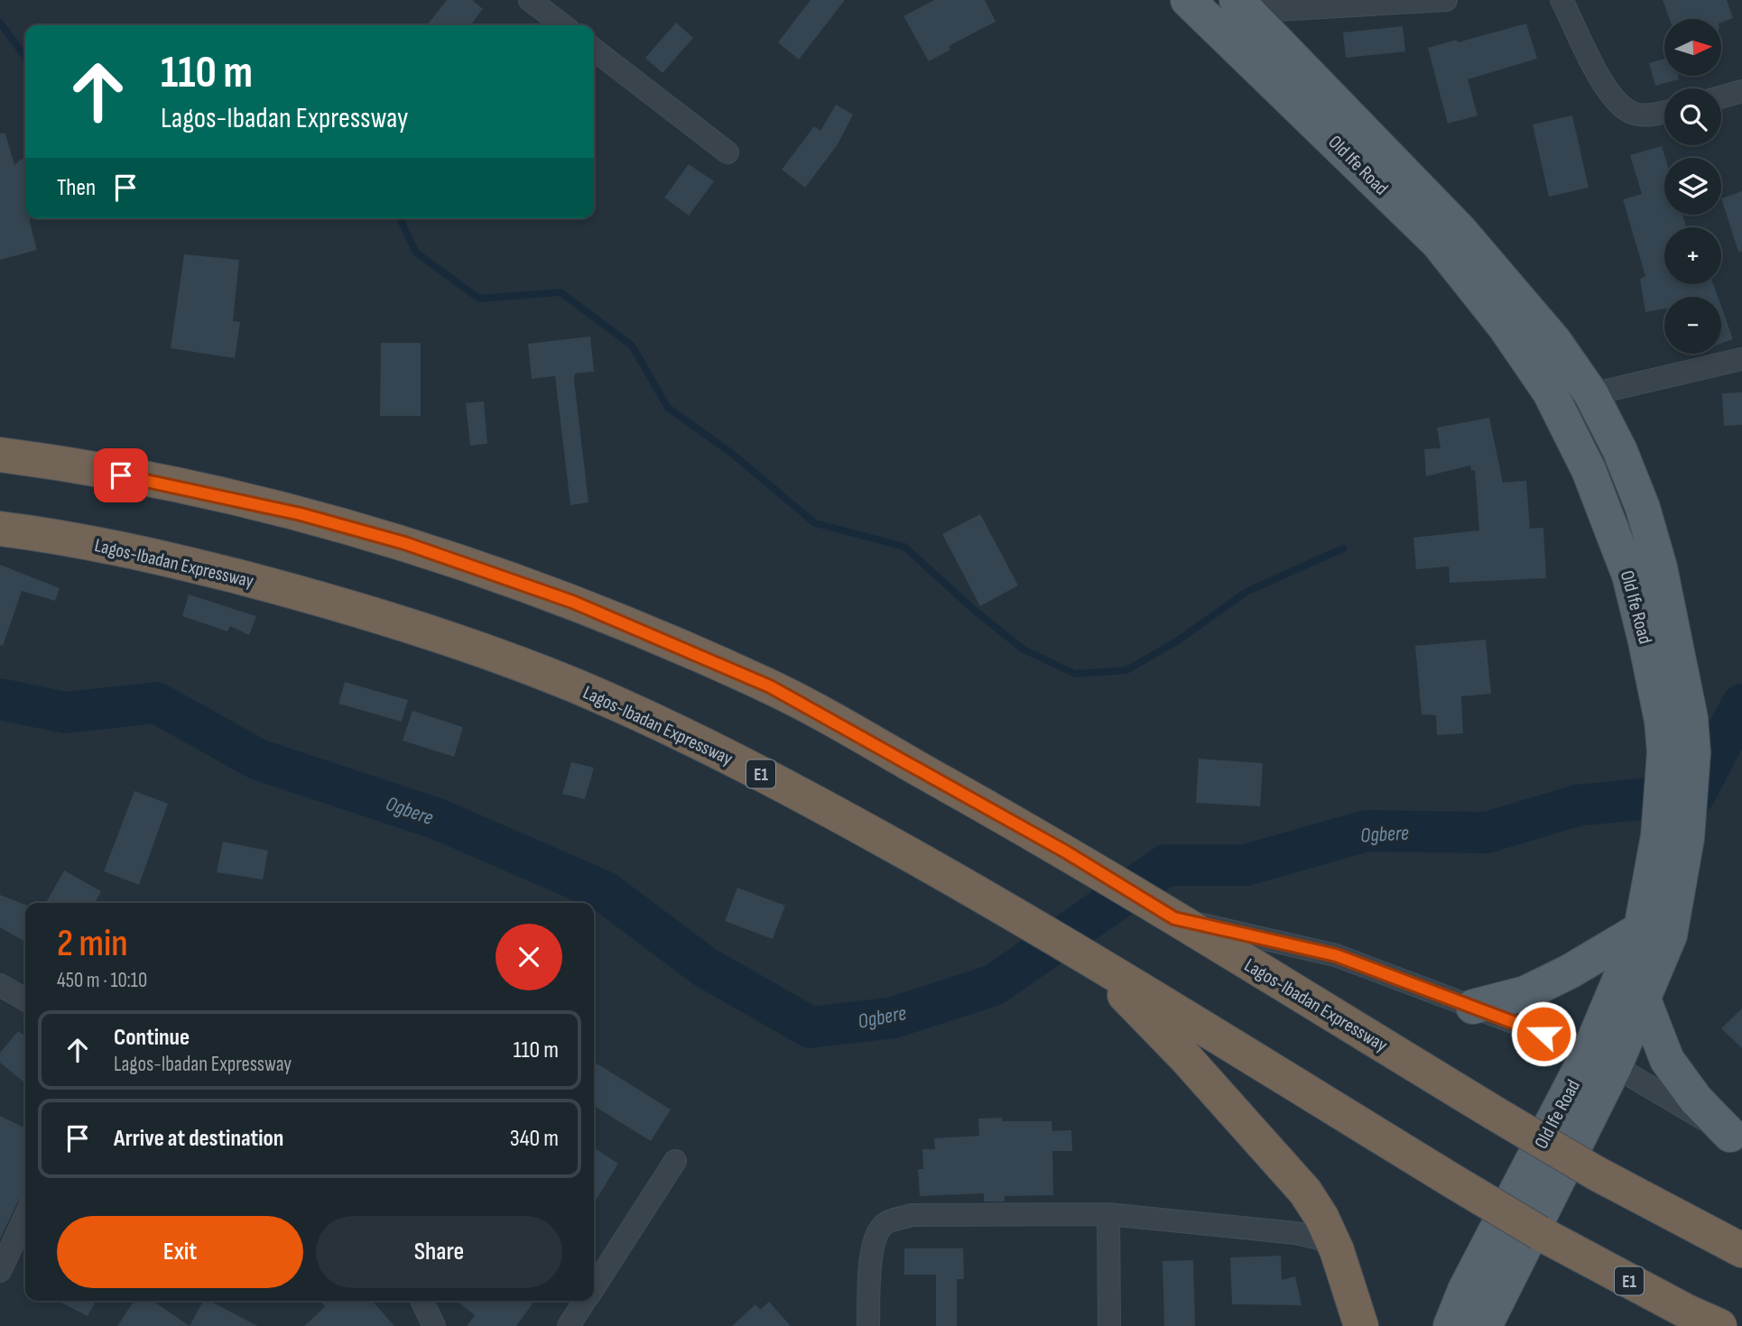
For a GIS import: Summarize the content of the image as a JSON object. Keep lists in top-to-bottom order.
{
  "streets": {
    "highway": ["Lagos-Ibadan Expressway", "E1"],
    "main road": ["Old Ife Road"]
  },
  "water": ["Ogbere"],
  "north": "right",
  "page": {
    "map_buttons": ["+", "−"],
    "turn": ["110 m", "Lagos-Ibadan Expressway"],
    "then": "Then",
    "heading": ["2 min", "450 m · 10:10"],
    "list": [
      {
        "name": "Continue",
        "note": "Lagos-Ibadan Expressway",
        "value": "110 m"
      },
      {
        "name": "Arrive at destination",
        "value": "340 m"
      }
    ],
    "buttons": ["Exit", "Share"]
  }
}
